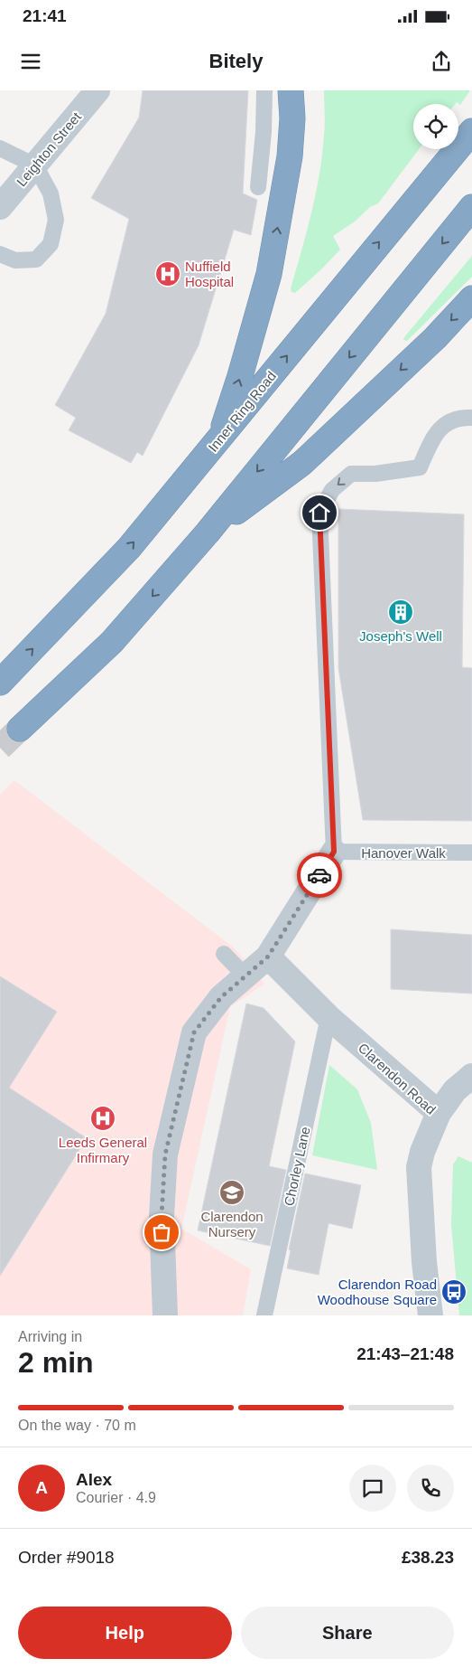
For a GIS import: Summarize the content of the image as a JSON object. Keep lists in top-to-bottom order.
{
  "streets": {
    "highway": ["Inner Ring Road"],
    "street": ["Leighton Street", "Clarendon Road"],
    "lane": ["Hanover Walk", "Chorley Lane"]
  },
  "crossings": [
    ["Clarendon Road", "Chorley Lane"]
  ],
  "places": {
    "hospital": ["Nuffield Hospital", "Leeds General Infirmary"],
    "building": ["Joseph's Well"],
    "school or university": ["Clarendon Nursery"],
    "bus stop": ["Clarendon Road Woodhouse Square"]
  },
  "page": {
    "status": "21:41",
    "header": "Bitely",
    "heading": ["2 min", "Arriving in", "21:43–21:48"],
    "panel": [
      "Alex",
      "Courier · 4.9",
      "Order #9018",
      "£38.23"
    ],
    "bar": "On the way · 70 m",
    "round": "A",
    "buttons": ["Help", "Share"]
  }
}
